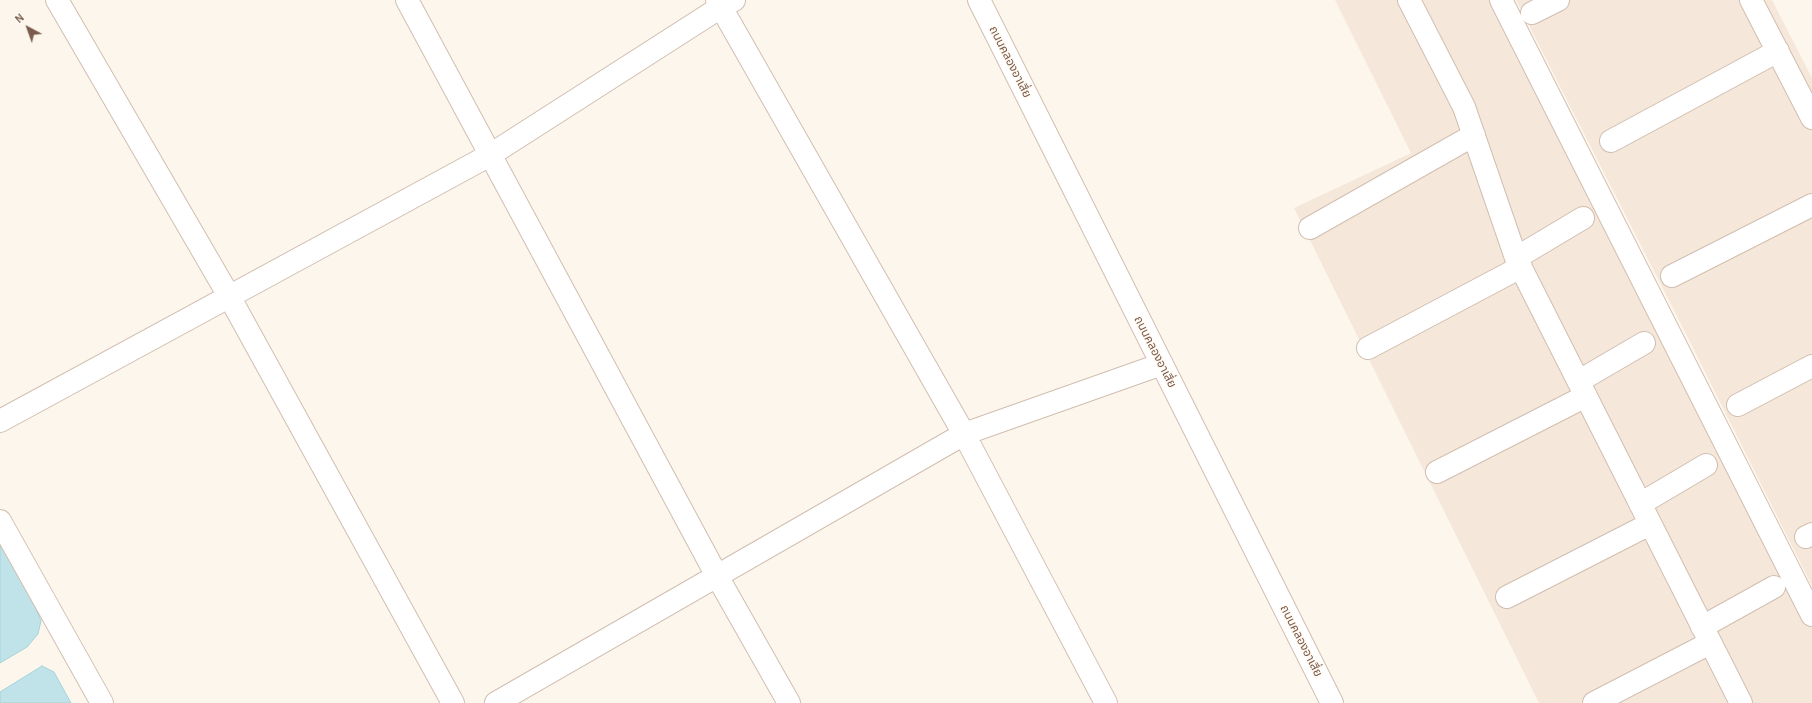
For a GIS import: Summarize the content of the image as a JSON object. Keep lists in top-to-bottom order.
{
  "streets": {
    "street": ["ถนนคลองอาเสี่ย"]
  },
  "north": "top left"
}
